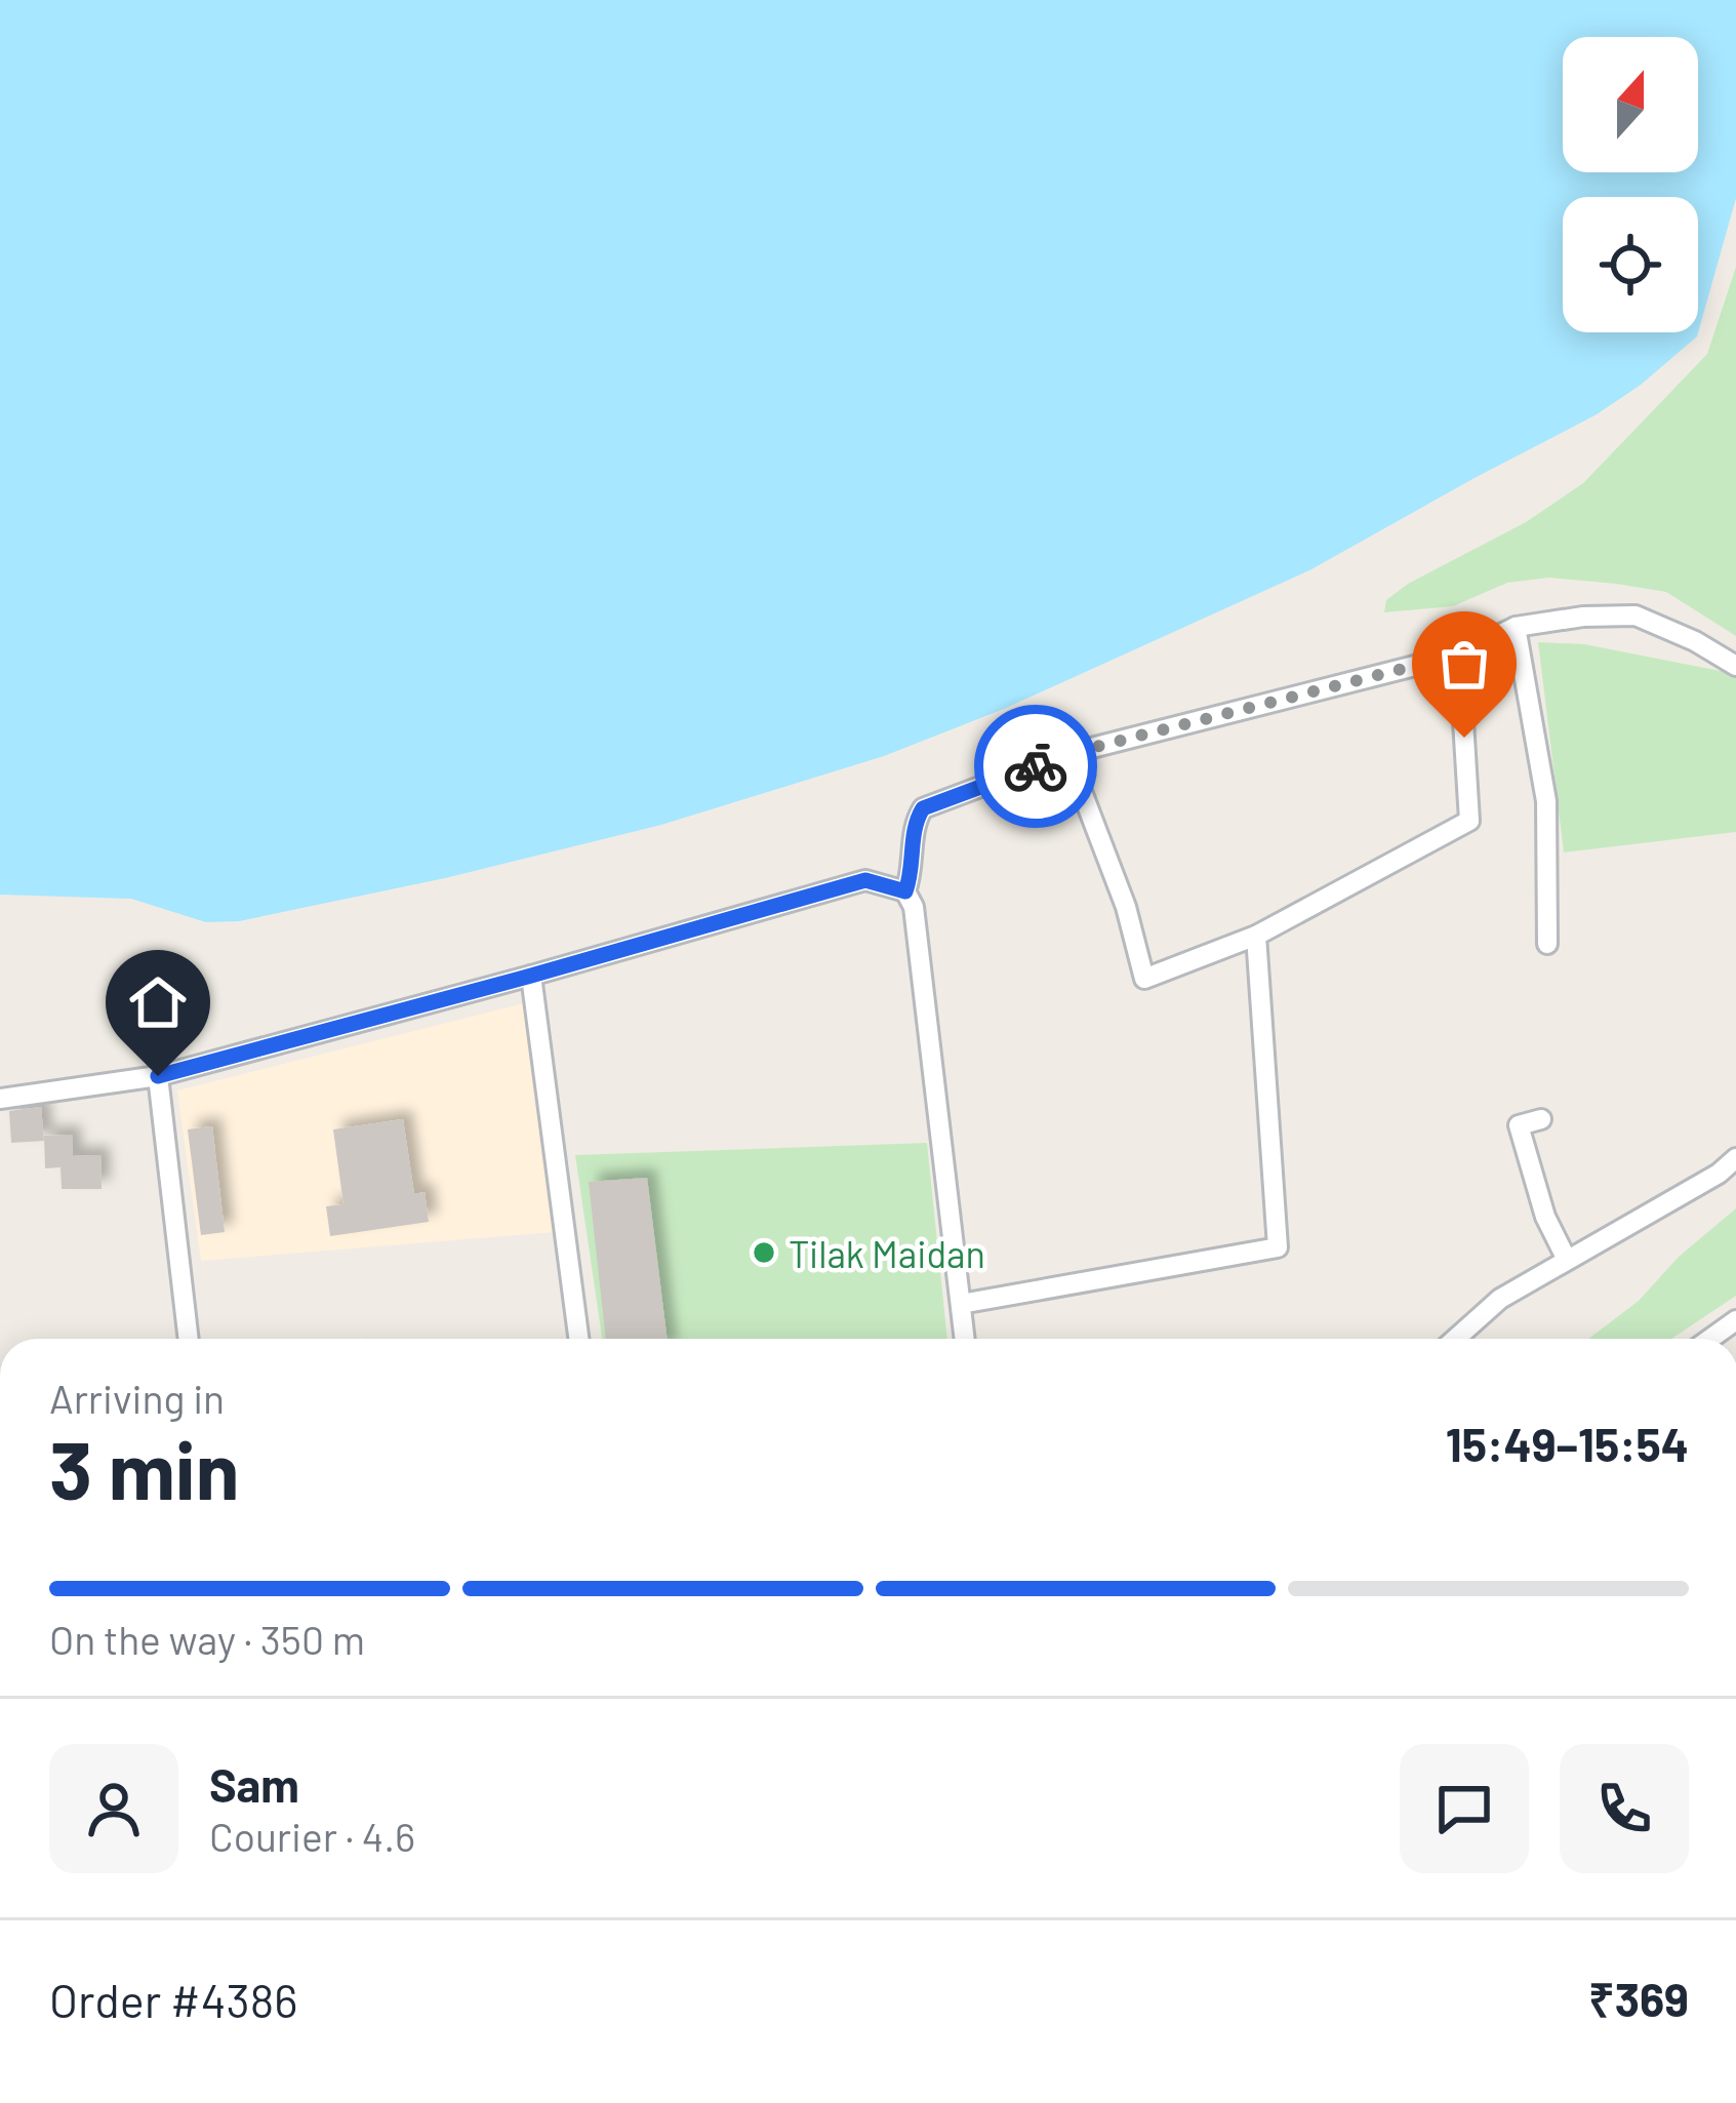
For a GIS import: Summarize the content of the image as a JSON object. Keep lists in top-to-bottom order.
{
  "places": ["Tilak Maidan"],
  "north": "top",
  "page": {
    "heading": ["3 min", "Arriving in", "15:49–15:54"],
    "panel": [
      "Sam",
      "Courier · 4.6",
      "Order #4386",
      "₹369"
    ],
    "bar": "On the way · 350 m"
  }
}
